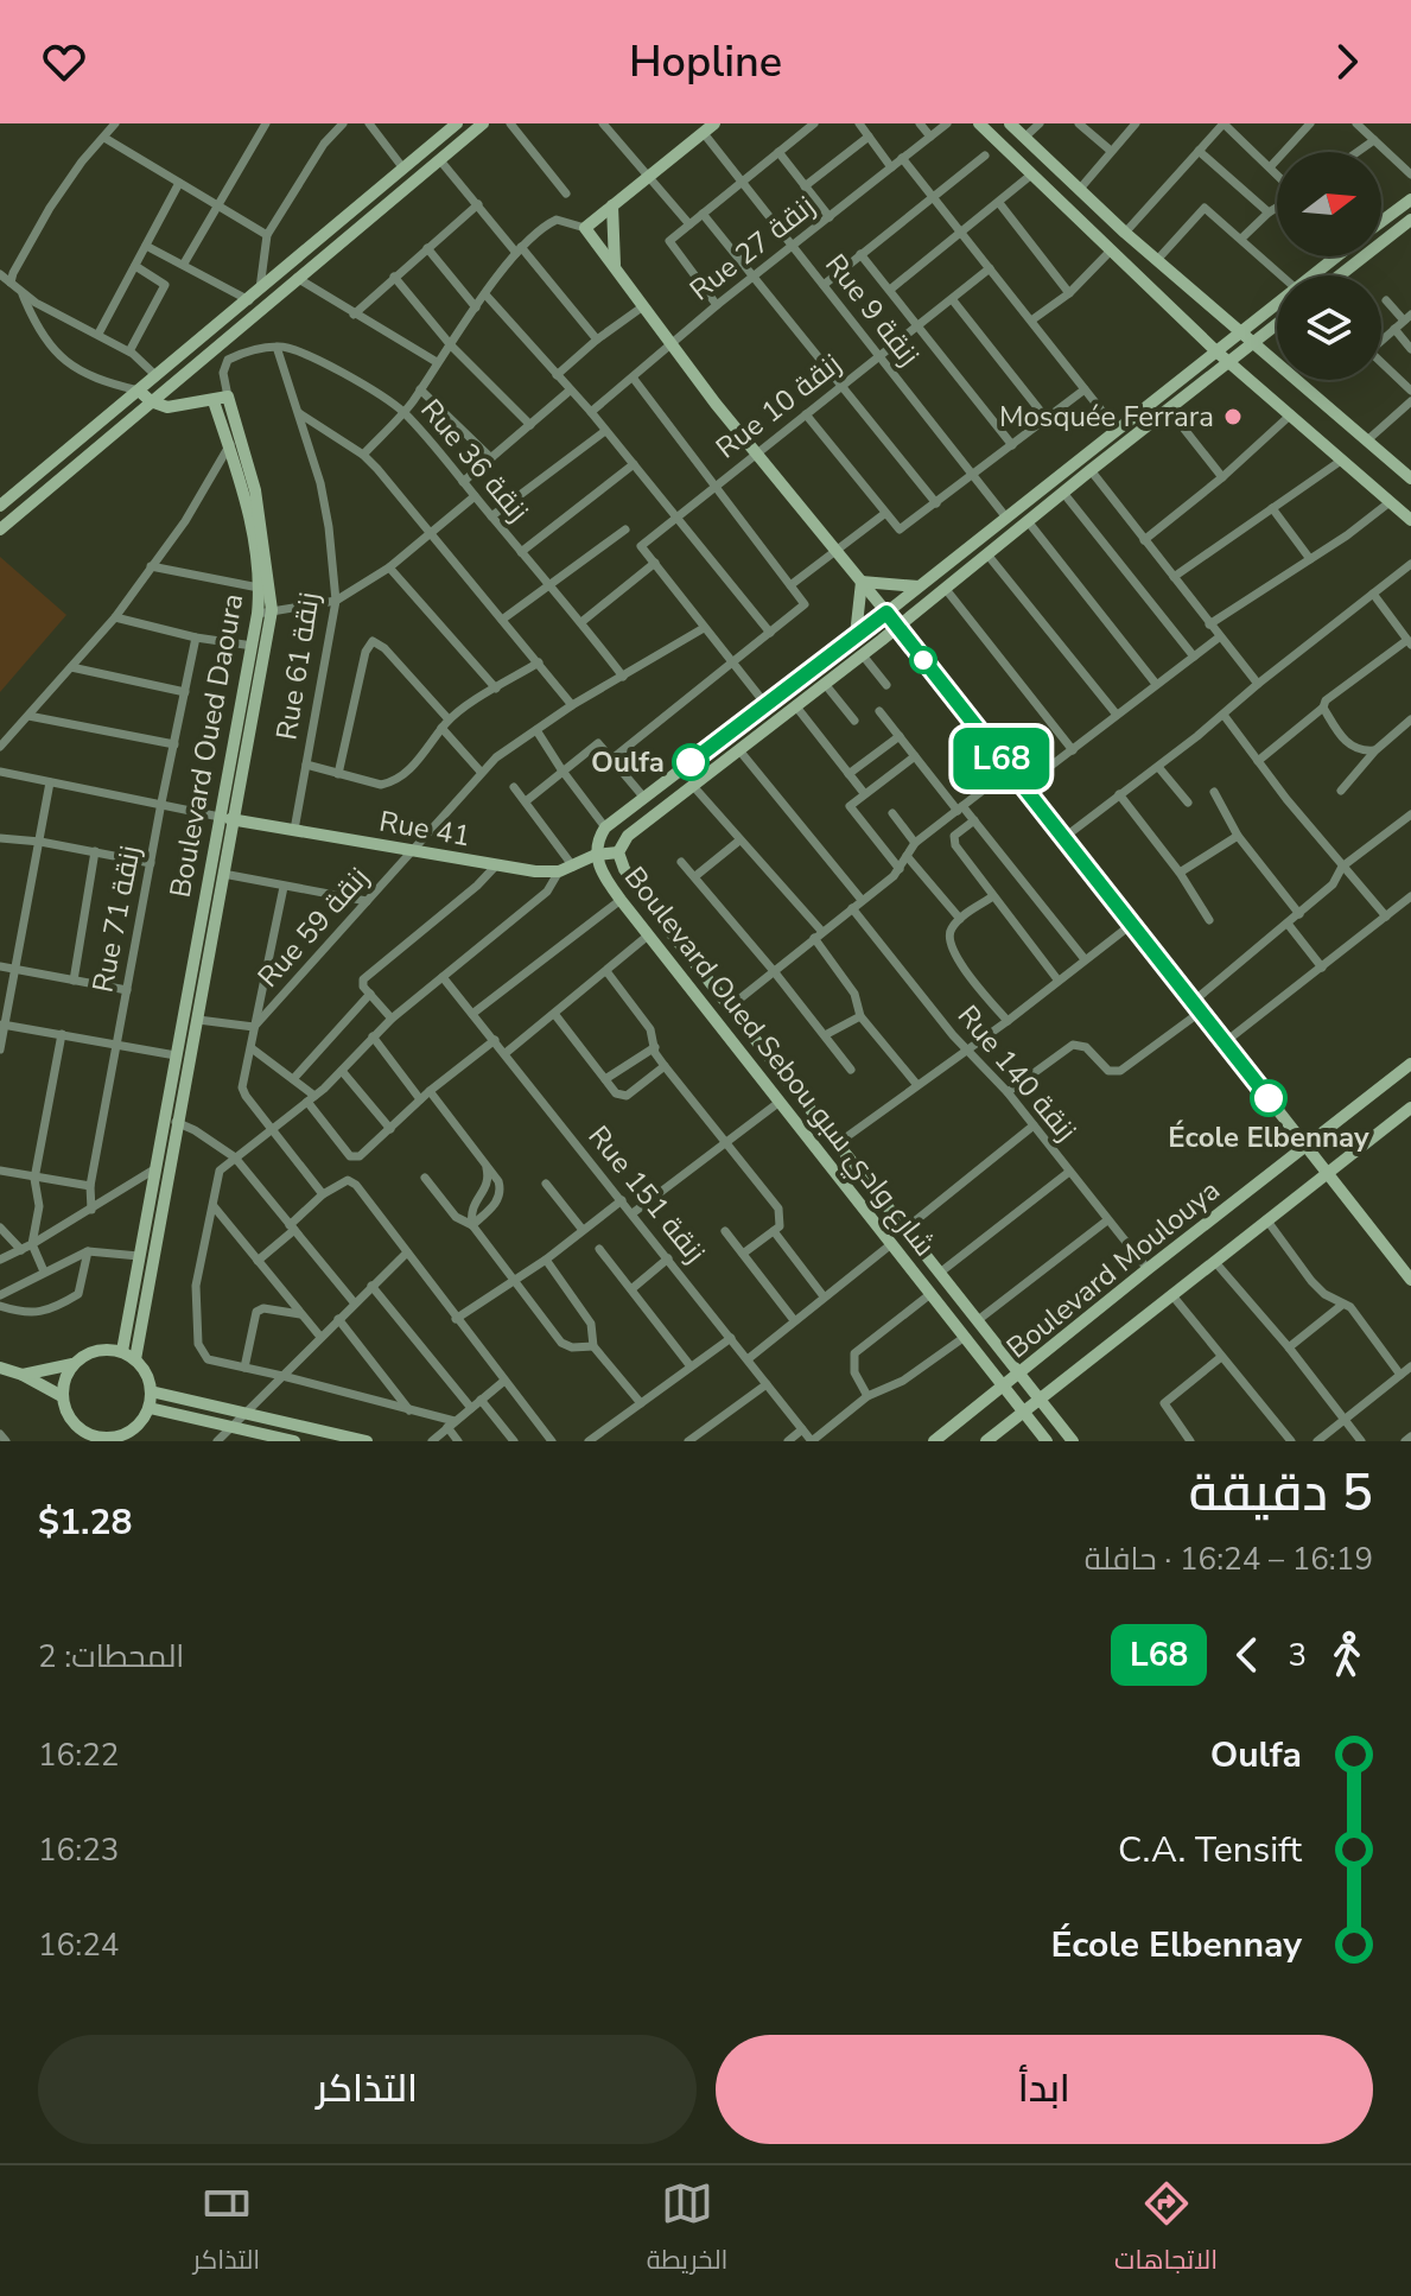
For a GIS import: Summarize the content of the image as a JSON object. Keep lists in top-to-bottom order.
{
  "streets": {
    "street": [
      "Rue 27 زنقة",
      "Rue 9 زنقة",
      "Rue 10 زنقة",
      "Rue 36 زنقة",
      "Rue 61 زنقة",
      "Boulevard Oued Daoura",
      "Rue 41",
      "Rue 71 زنقة",
      "Rue 59 زنقة",
      "Boulevard Oued Sebou شارع وادي سبو",
      "Rue 140 زنقة",
      "Rue 151 زنقة",
      "Boulevard Moulouya"
    ]
  },
  "crossings": [
    ["Rue 27 زنقة", "Rue 9 زنقة"],
    ["Rue 9 زنقة", "Rue 10 زنقة"],
    ["Rue 36 زنقة", "Rue 61 زنقة"],
    ["Rue 36 زنقة", "Rue 59 زنقة"],
    ["Rue 61 زنقة", "Rue 41"],
    ["Boulevard Oued Daoura", "Rue 41"],
    ["Boulevard Oued Daoura", "Rue 59 زنقة"],
    ["Rue 41", "Rue 59 زنقة"],
    ["Rue 41", "Boulevard Oued Sebou شارع وادي سبو"],
    ["Boulevard Oued Sebou شارع وادي سبو", "Boulevard Moulouya"],
    ["Rue 140 زنقة", "Boulevard Moulouya"]
  ],
  "places": ["Mosquée Ferrara", "Oulfa", "École Elbennay"],
  "lines": ["bus line L68"],
  "north": "right",
  "page": {
    "header": "Hopline",
    "on_map": "L68",
    "heading": ["5 دقيقة", "16:19 – 16:24 · حافلة", "$1.28"],
    "legs": ["3", "L68", "المحطات: 2"],
    "list": [
      {
        "name": "Oulfa",
        "value": "16:22"
      },
      {
        "name": "C.A. Tensift",
        "value": "16:23"
      },
      {
        "name": "École Elbennay",
        "value": "16:24"
      }
    ],
    "buttons": ["ابدأ", "التذاكر"],
    "tabs": ["الاتجاهات", "الخريطة", "التذاكر"]
  }
}
